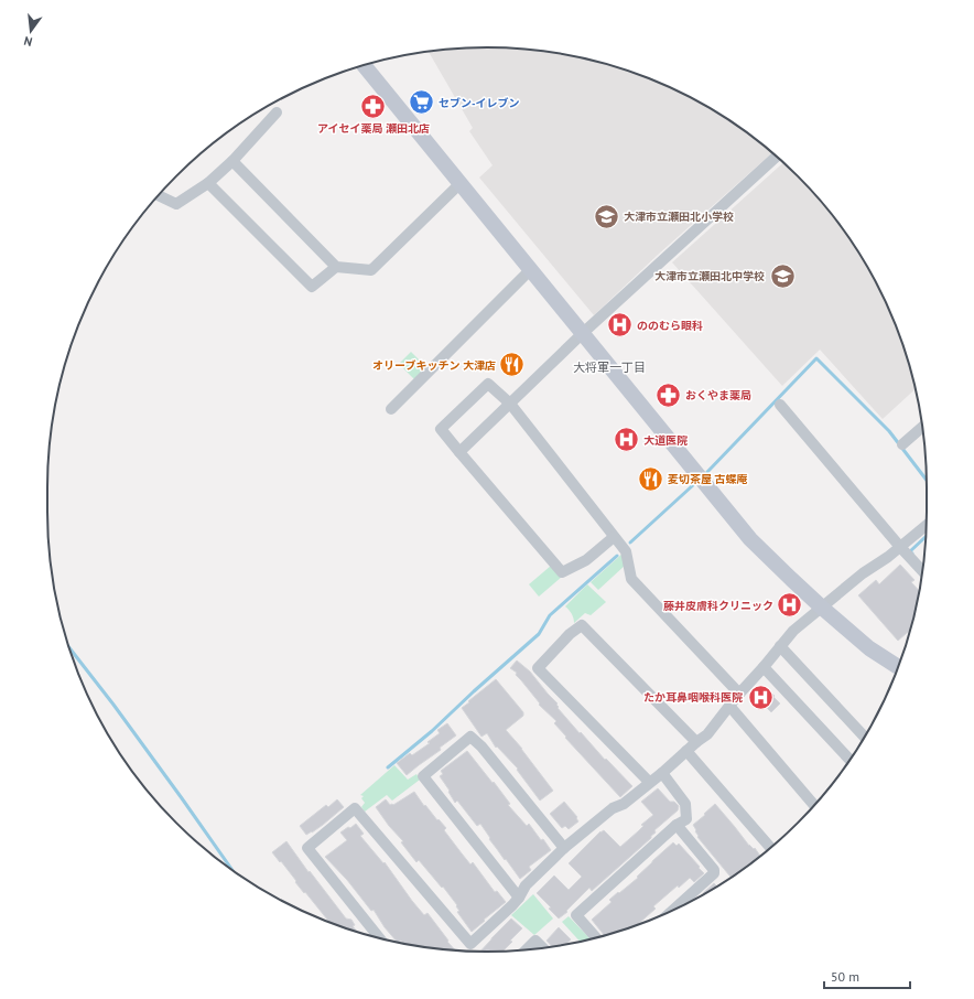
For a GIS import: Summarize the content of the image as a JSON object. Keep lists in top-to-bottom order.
{
  "districts": ["大将軍一丁目"],
  "places": {
    "supermarket": ["セブン-イレブン"],
    "pharmacy": ["アイセイ薬局 瀬田北店", "おくやま薬局"],
    "school or university": ["大津市立瀬田北小学校", "大津市立瀬田北中学校"],
    "hospital": [
      "ののむら眼科",
      "大道医院",
      "藤井皮膚科クリニック",
      "たか耳鼻咽喉科医院"
    ],
    "restaurant": ["オリーブキッチン 大津店", "麦切茶屋 古蝶庵"]
  },
  "scale_bar": "50 m",
  "north": "bottom"
}
